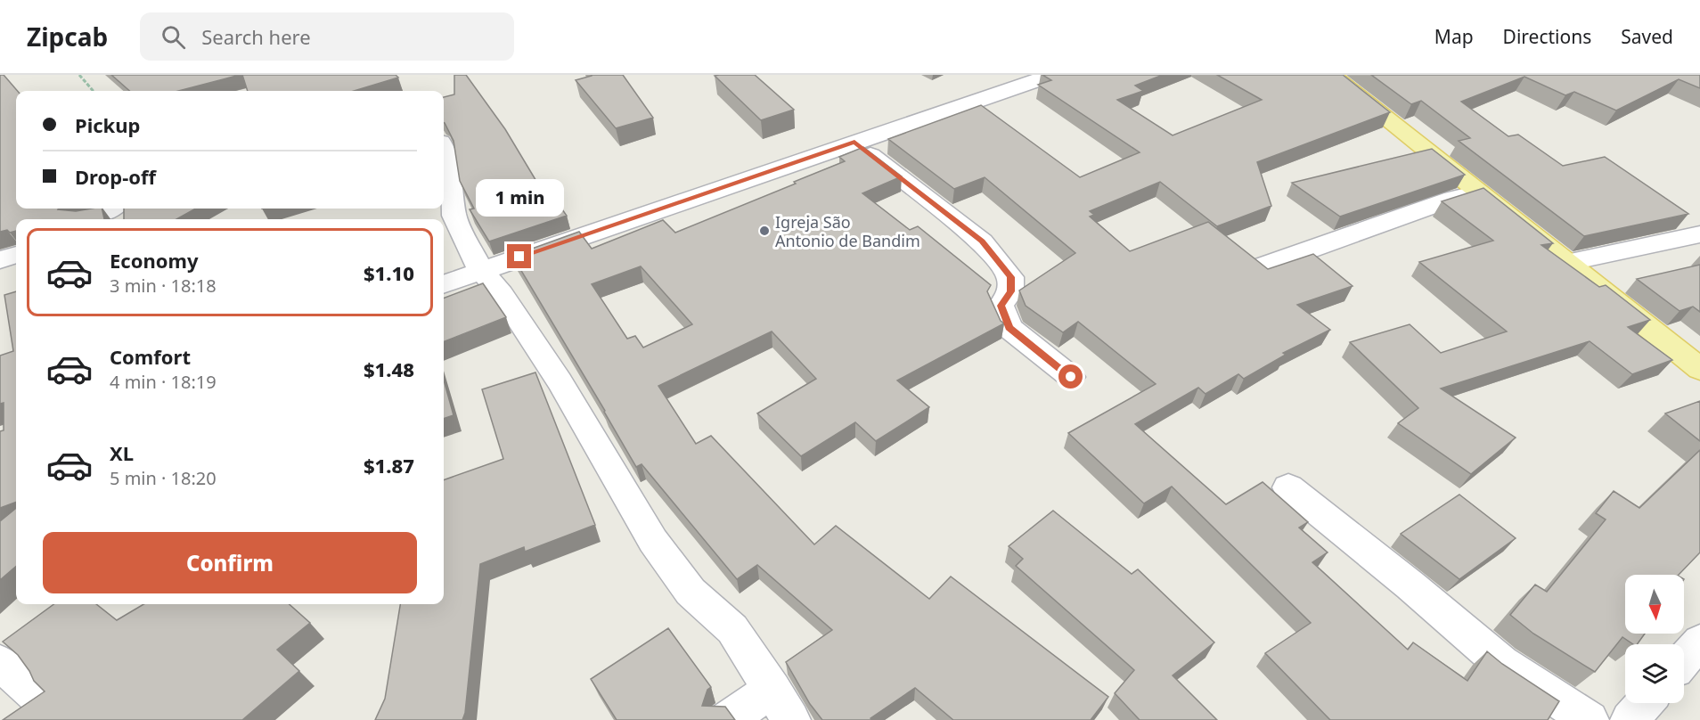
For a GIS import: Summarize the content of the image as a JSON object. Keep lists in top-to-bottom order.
{
  "places": ["Igreja São Antonio de Bandim"],
  "north": "bottom",
  "page": {
    "header": "Zipcab",
    "search": "Search here",
    "nav": ["Map", "Directions", "Saved"],
    "banner": ["Pickup", "Drop-off"],
    "bubble": "1 min",
    "list": [
      {
        "name": "Economy",
        "note": "3 min · 18:18",
        "value": "$1.10"
      },
      {
        "name": "Comfort",
        "note": "4 min · 18:19",
        "value": "$1.48"
      },
      {
        "name": "XL",
        "note": "5 min · 18:20",
        "value": "$1.87"
      }
    ],
    "buttons": "Confirm"
  }
}
